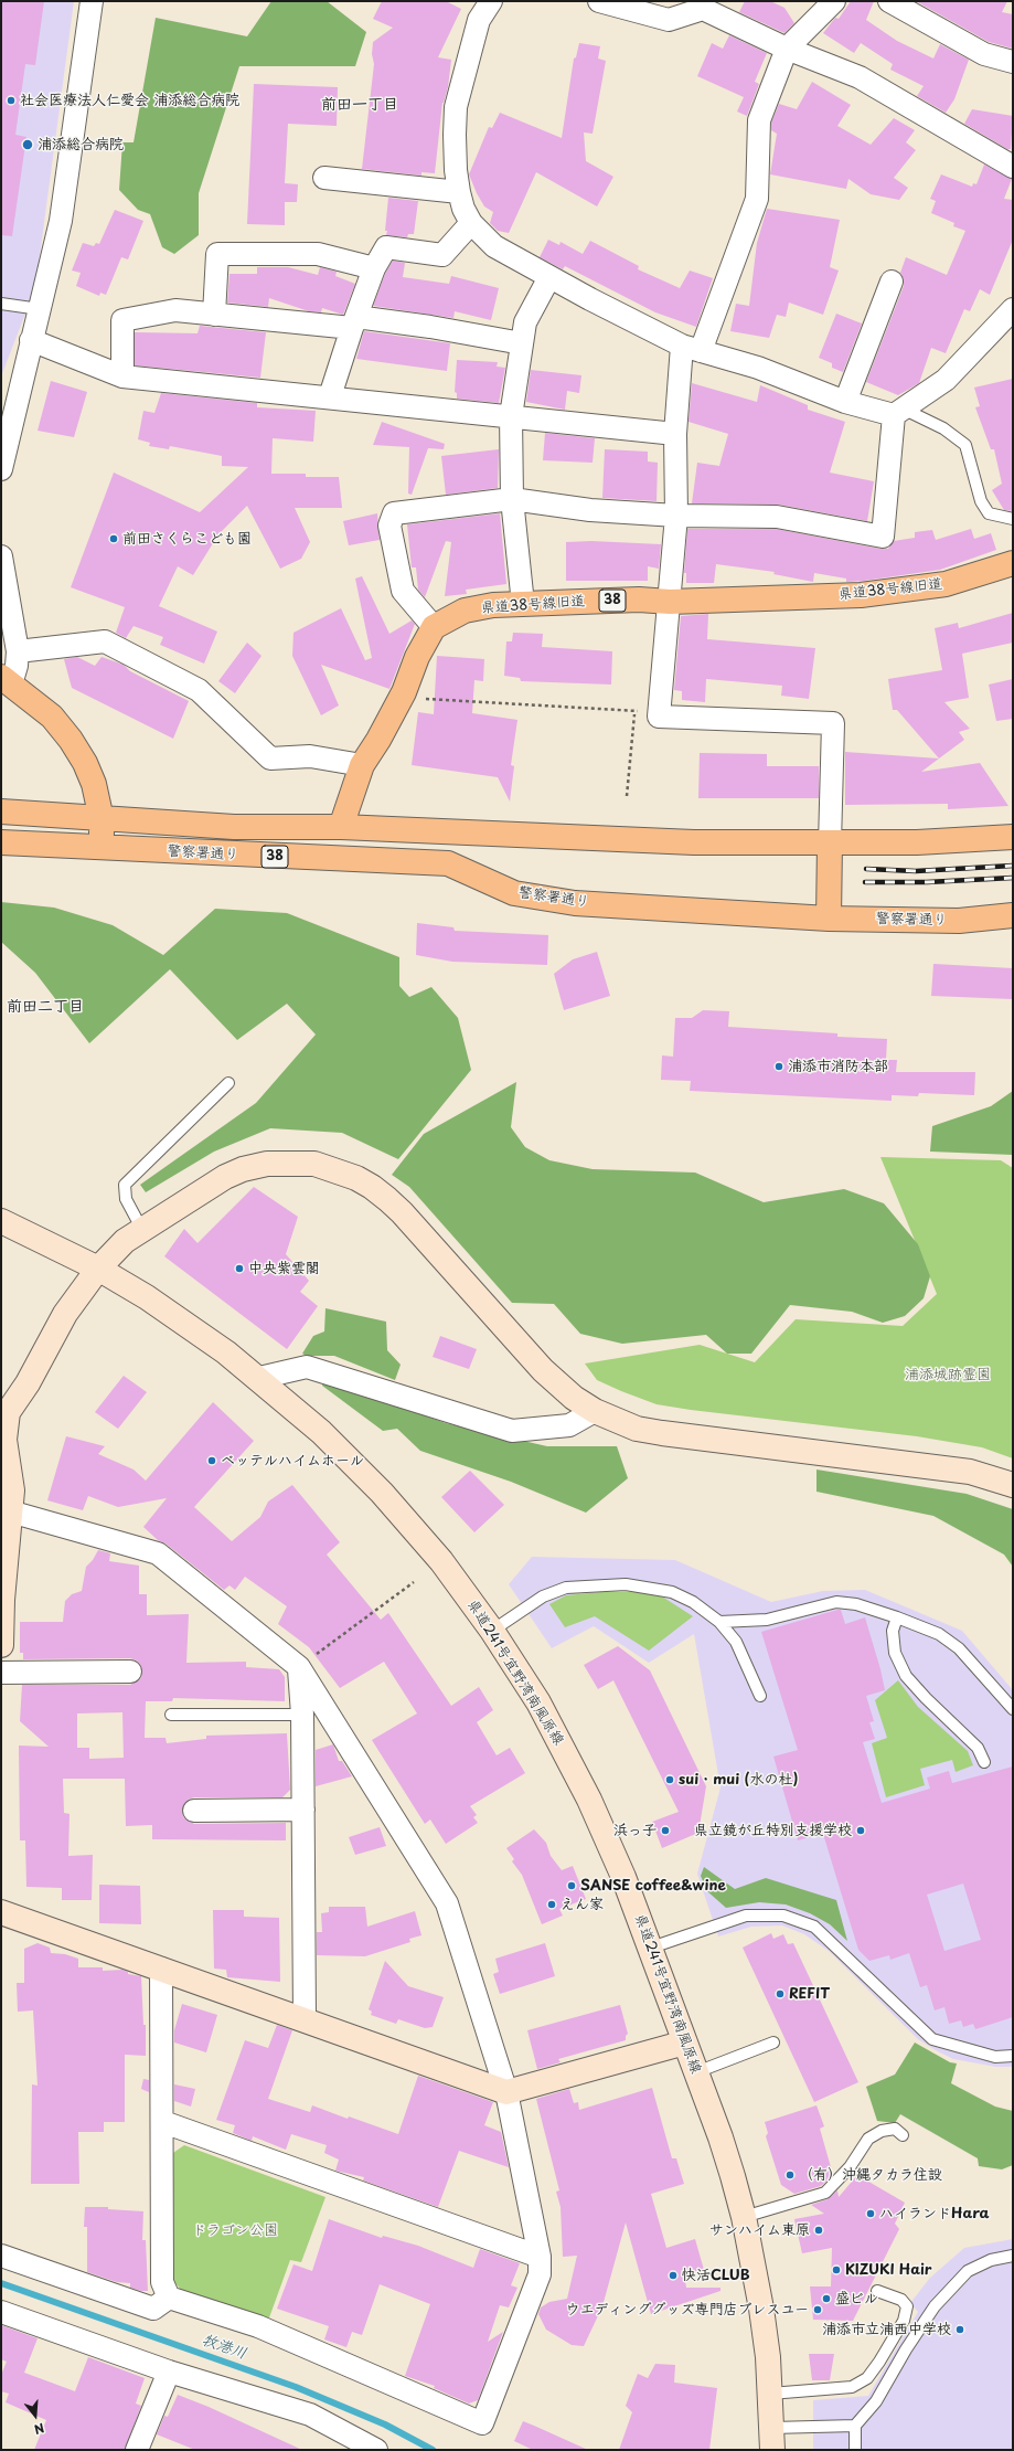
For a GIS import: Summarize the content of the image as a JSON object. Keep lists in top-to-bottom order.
{
  "streets": {
    "main road": ["県道38号線旧道", "38", "警察署通り"],
    "street": ["県道241号宜野湾南風原線"]
  },
  "crossings": [
    ["38", "警察署通り"]
  ],
  "districts": ["前田一丁目", "前田二丁目"],
  "water": ["牧港川"],
  "parks": ["浦添城跡霊園", "ドラゴン公園"],
  "places": [
    "社会医療法人仁愛会 浦添総合病院",
    "浦添総合病院",
    "前田さくらこども園",
    "浦添市消防本部",
    "中央紫雲閣",
    "ベッテルハイムホール",
    "sui・mui (水の杜)",
    "浜っ子",
    "県立鏡が丘特別支援学校",
    "SANSE coffee&wine",
    "えん家",
    "REFIT",
    "（有）沖縄タカラ住設",
    "ハイランドHara",
    "サンハイム東原",
    "KIZUKI Hair",
    "快活CLUB",
    "盛ビル",
    "ウエディンググッズ専門店ブレスユー",
    "浦添市立浦西中学校"
  ],
  "north": "bottom"
}
